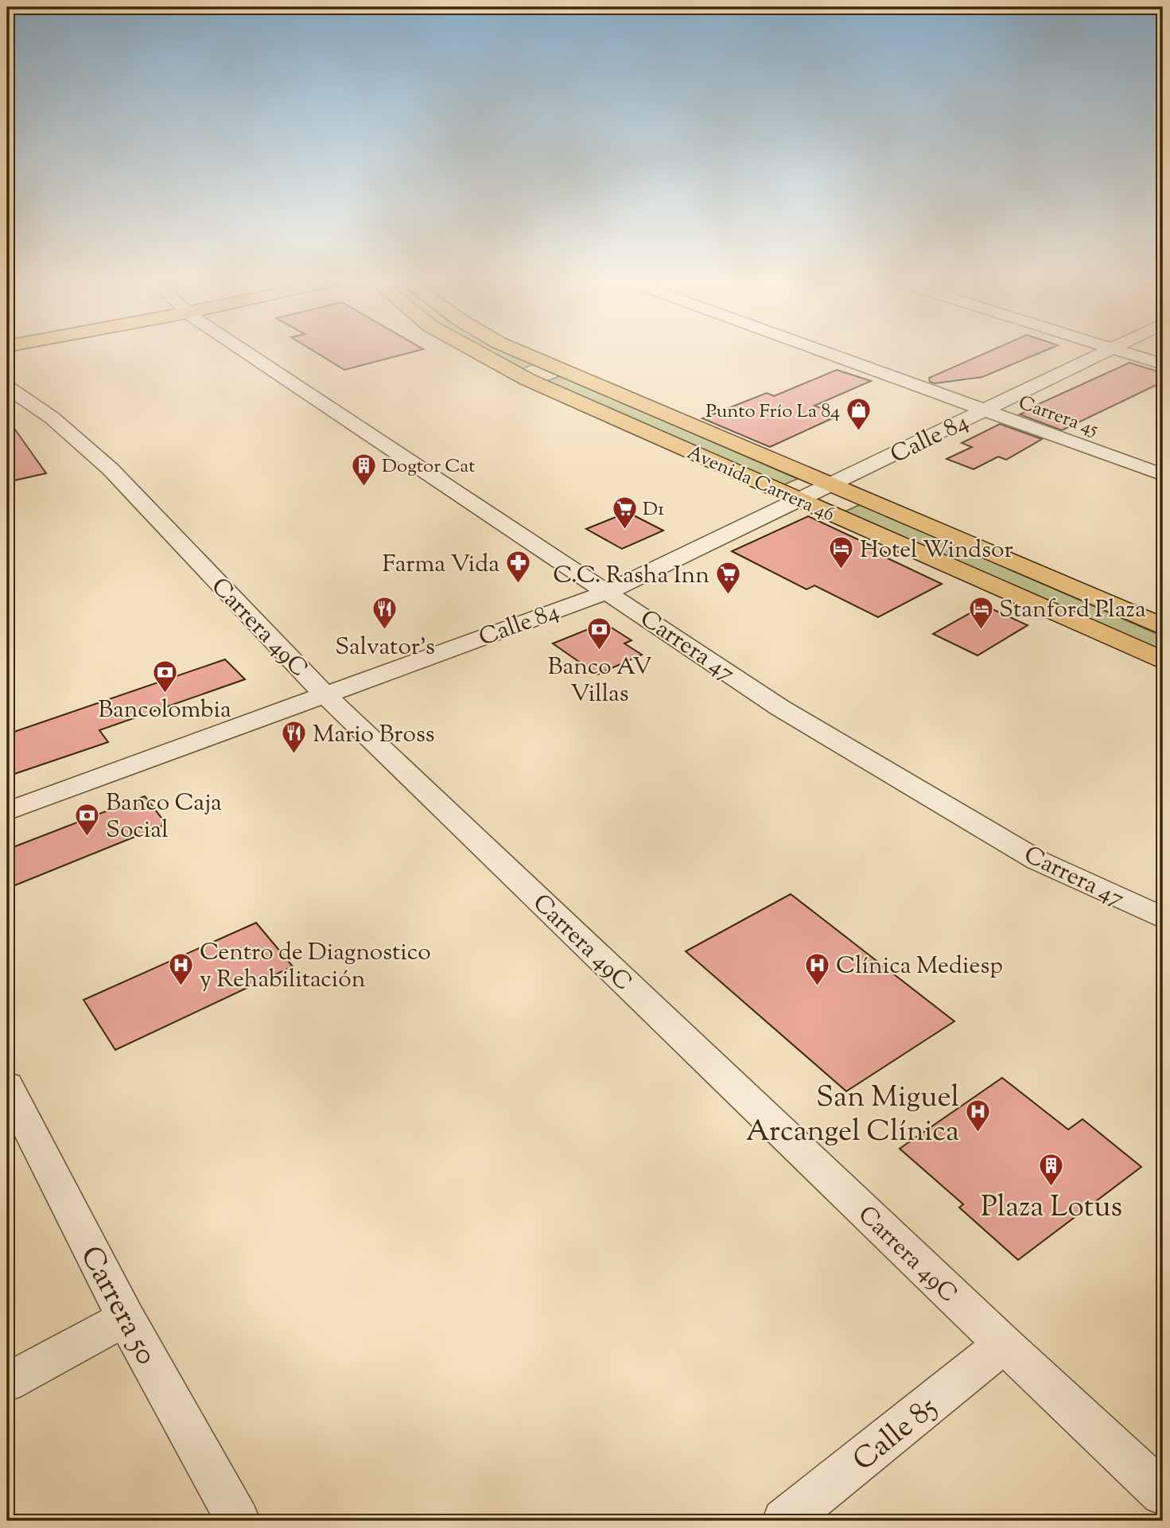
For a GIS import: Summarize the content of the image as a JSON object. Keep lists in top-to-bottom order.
{
  "streets": {
    "main road": ["Avenida Carrera 46"],
    "street": [
      "Carrera 45",
      "Calle 84",
      "Carrera 49C",
      "Carrera 47",
      "Carrera 50",
      "Calle 85"
    ]
  },
  "crossings": [
    ["Carrera 45", "Calle 84"],
    ["Calle 84", "Avenida Carrera 46"],
    ["Calle 84", "Carrera 49C"],
    ["Calle 84", "Carrera 47"],
    ["Carrera 49C", "Calle 85"]
  ],
  "places": {
    "shop": ["Punto Frío La 84"],
    "building": ["Dogtor Cat", "Plaza Lotus"],
    "supermarket": ["D1", "C.C. Rasha Inn"],
    "hotel": ["Hotel Windsor", "Stanford Plaza"],
    "pharmacy": ["Farma Vida"],
    "restaurant": ["Salvator's", "Mario Bross"],
    "bank": ["Banco AV Villas", "Bancolombia", "Banco Caja Social"],
    "hospital": ["Centro de Diagnostico y Rehabilitación", "Clínica Mediesp", "San Miguel Arcangel Clínica"]
  }
}
